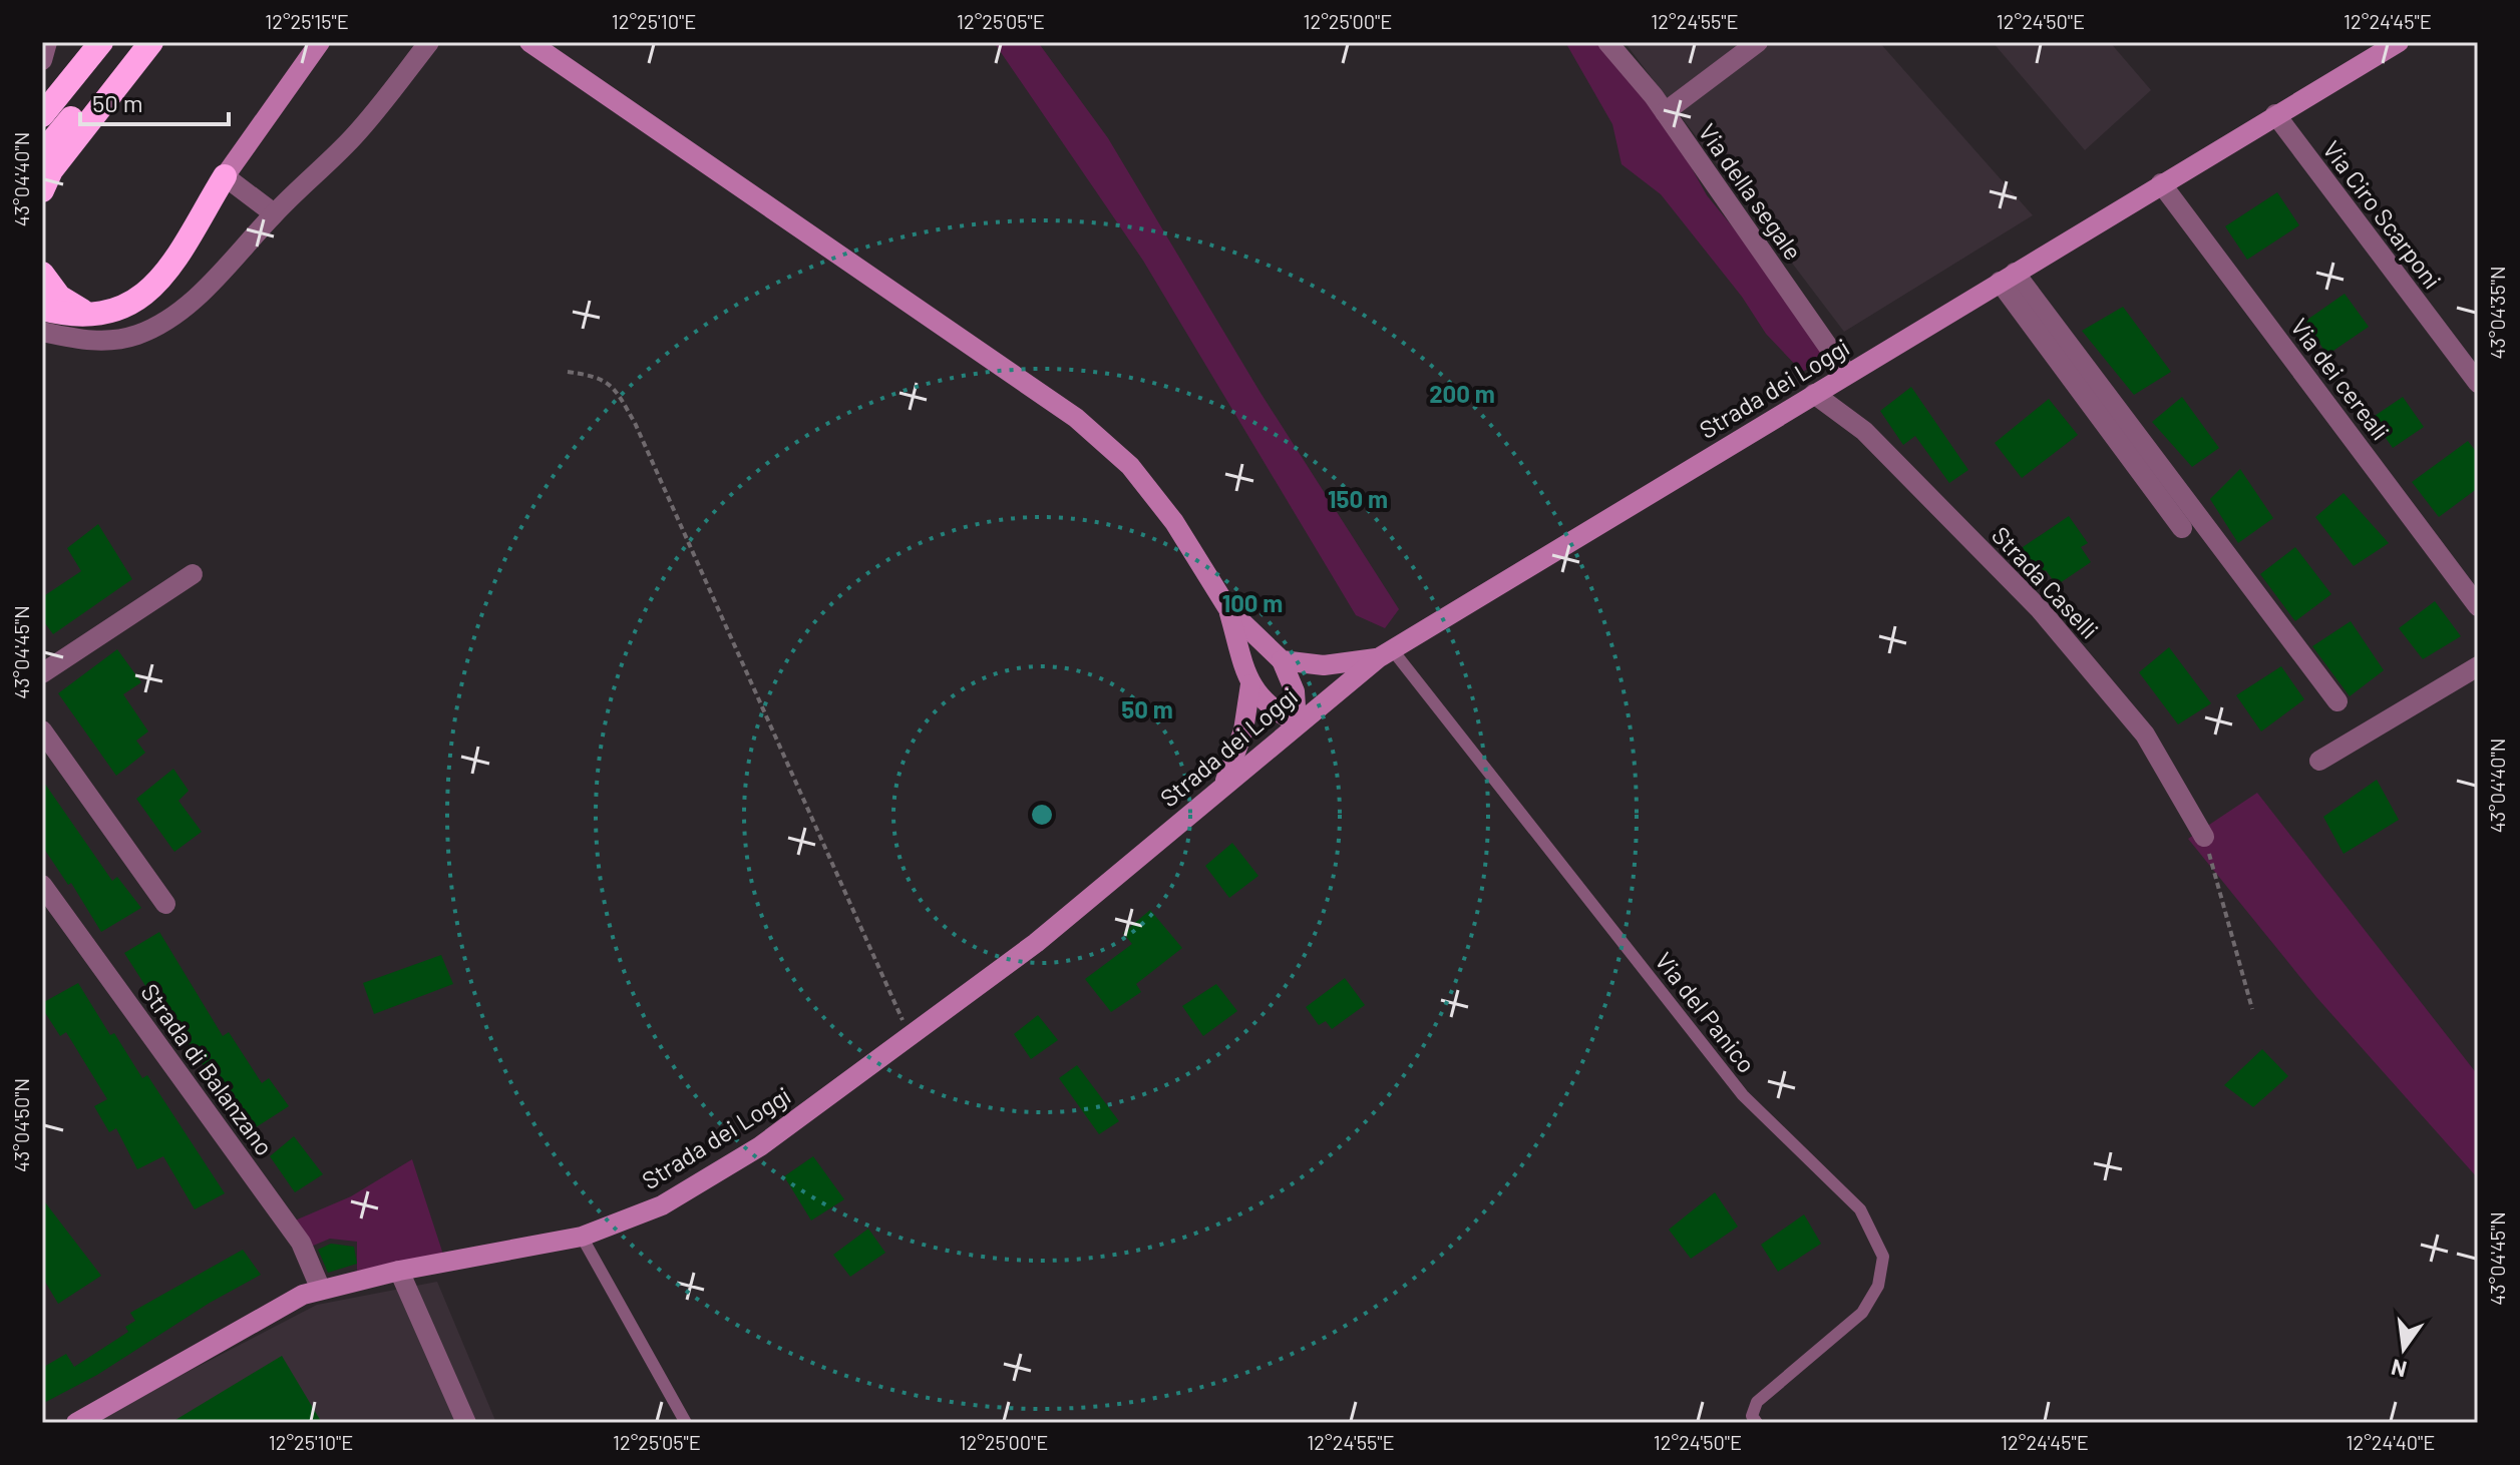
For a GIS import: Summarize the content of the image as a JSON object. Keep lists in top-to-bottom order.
{
  "streets": {
    "street": [
      "Via della segale",
      "Via Ciro Scarponi",
      "Via dei cereali",
      "Strada dei Loggi",
      "Strada Caselli",
      "Strada di Balanzano"
    ],
    "lane": ["Via del Panico"]
  },
  "crossings": [
    ["Via della segale", "Strada dei Loggi"],
    ["Via Ciro Scarponi", "Strada dei Loggi"],
    ["Via dei cereali", "Strada dei Loggi"],
    ["Strada dei Loggi", "Strada Caselli"],
    ["Strada dei Loggi", "Via del Panico"],
    ["Strada dei Loggi", "Strada di Balanzano"]
  ],
  "scale_bar": "50 m",
  "north": "bottom",
  "coordinates": [
    "12°25'15\"E",
    "12°25'10\"E",
    "12°25'05\"E",
    "12°25'00\"E",
    "12°24'55\"E",
    "12°24'50\"E",
    "12°24'45\"E",
    "43°04'40\"N",
    "43°04'35\"N",
    "43°04'45\"N",
    "43°04'50\"N",
    "12°24'40\"E"
  ],
  "rings": [
    "200 m",
    "150 m",
    "100 m",
    "50 m"
  ]
}
